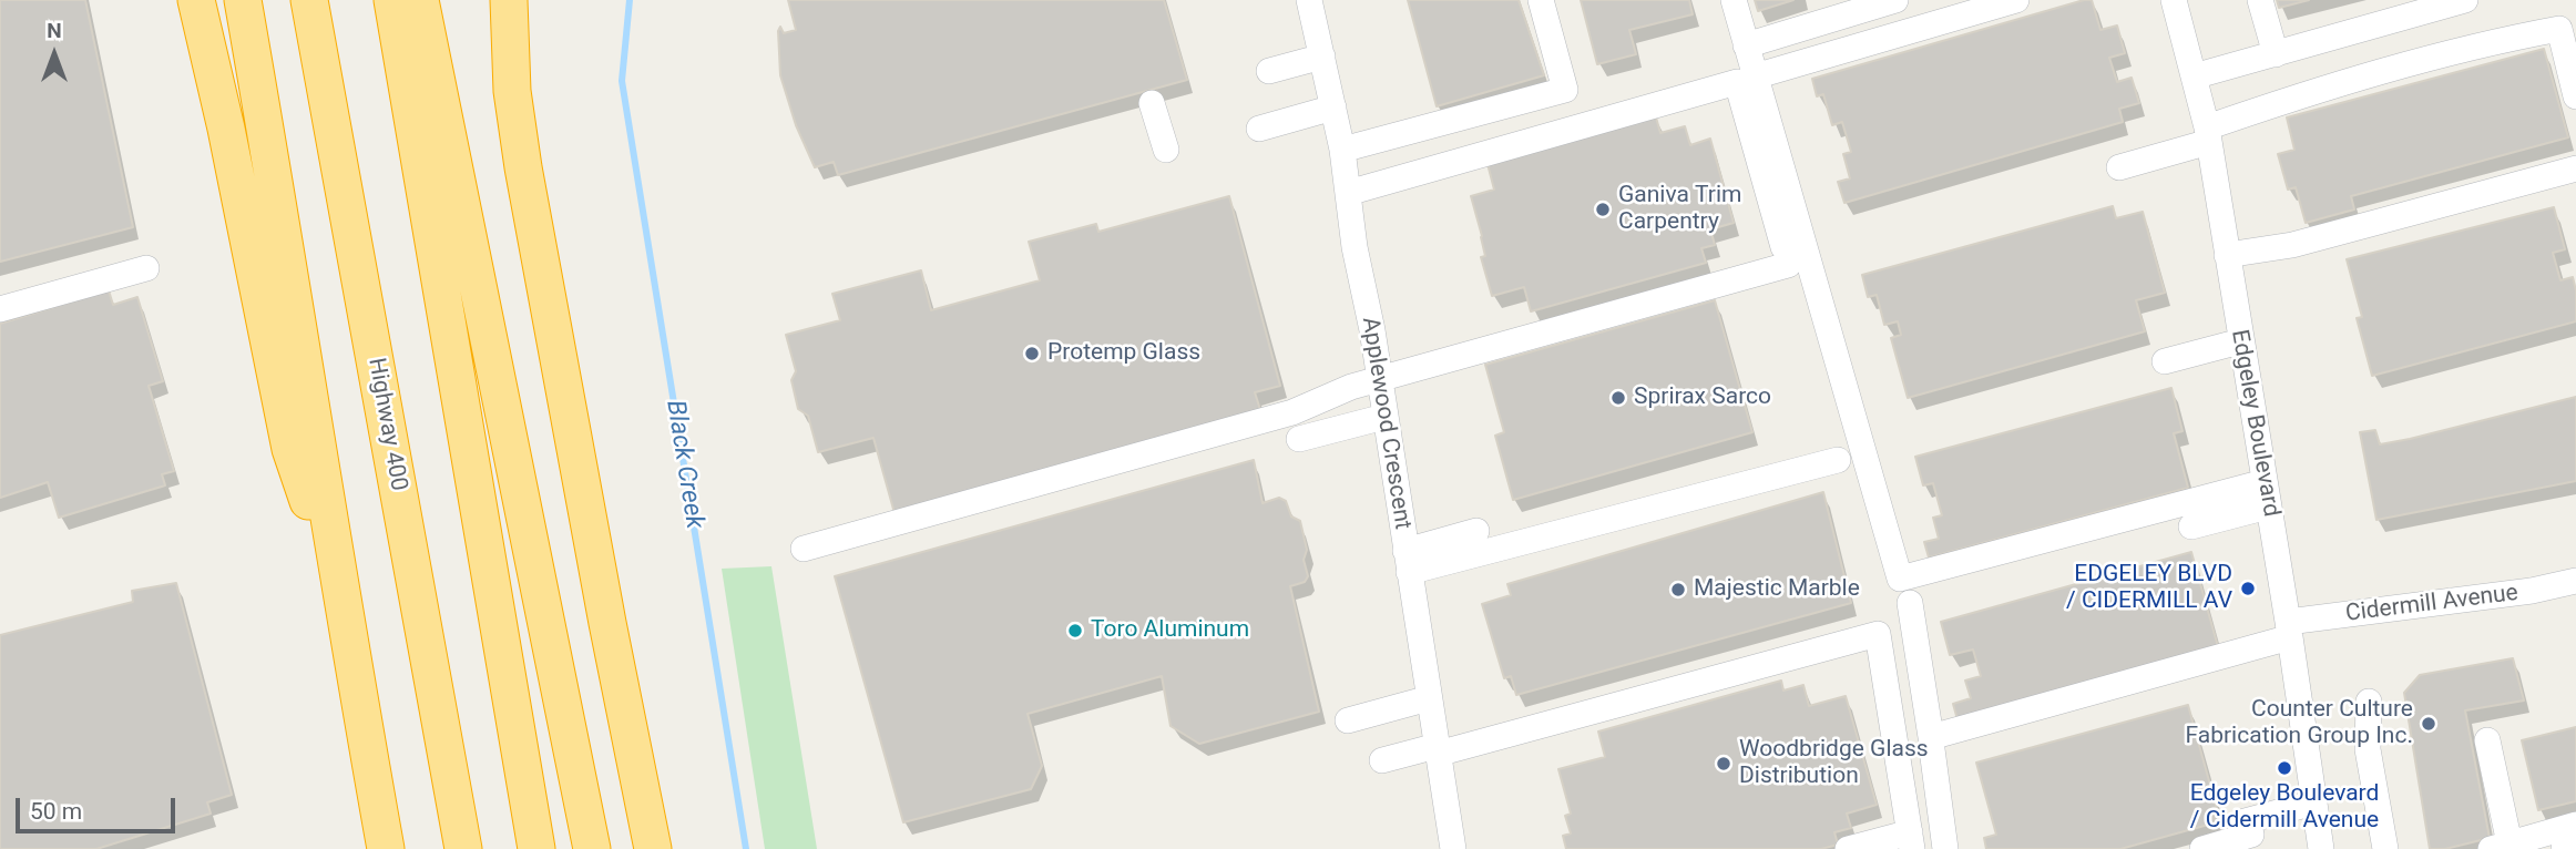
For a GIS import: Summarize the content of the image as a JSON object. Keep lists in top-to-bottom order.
{
  "streets": {
    "highway": ["Highway 400"],
    "street": ["Applewood Crescent", "Edgeley Boulevard", "Cidermill Avenue"]
  },
  "crossings": [
    ["Edgeley Boulevard", "Cidermill Avenue"]
  ],
  "water": ["Black Creek"],
  "places": [
    "Ganiva Trim Carpentry",
    "Protemp Glass",
    "Sprirax Sarco",
    "EDGELEY BLVD / CIDERMILL AV",
    "Majestic Marble",
    "Toro Aluminum",
    "Counter Culture Fabrication Group Inc.",
    "Woodbridge Glass Distribution",
    "Edgeley Boulevard / Cidermill Avenue"
  ],
  "scale_bar": "50 m",
  "north": "top"
}
